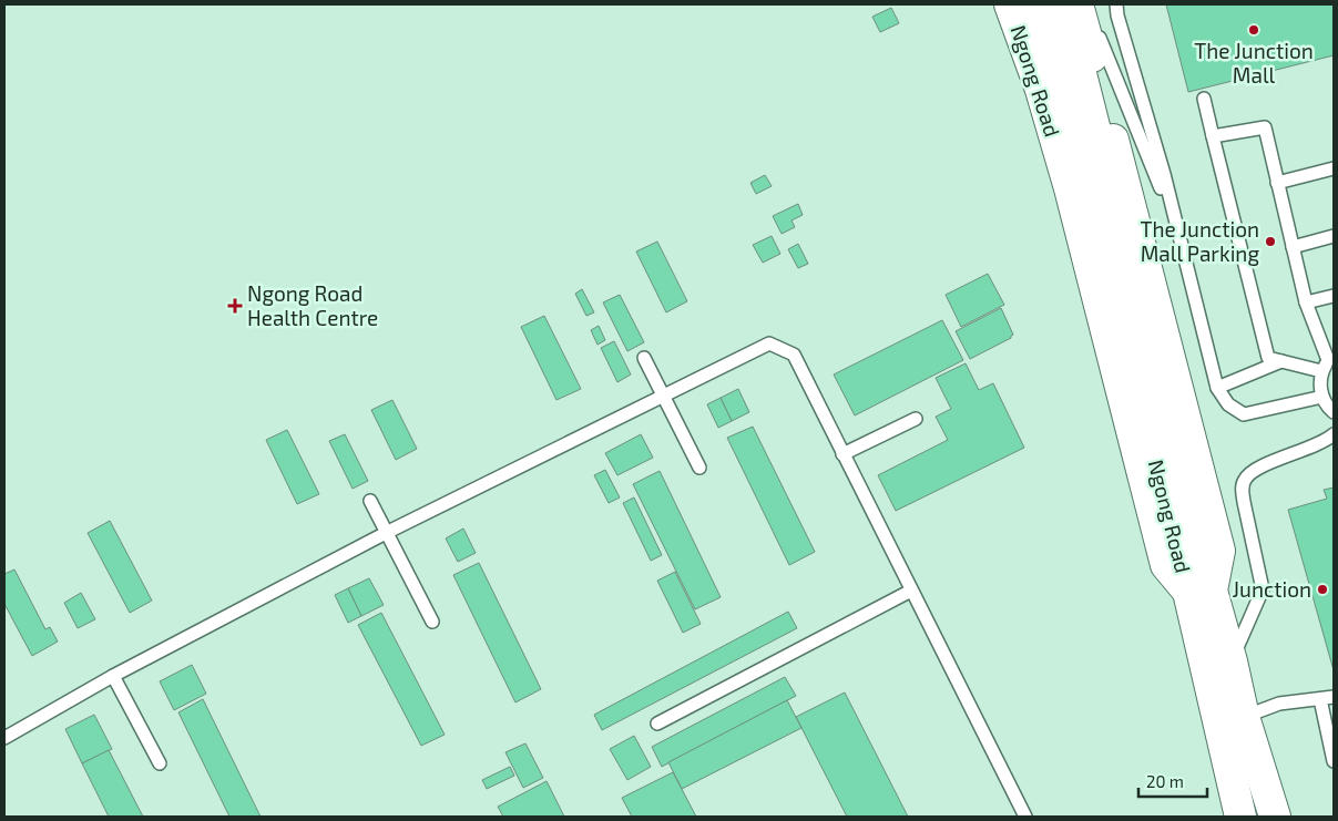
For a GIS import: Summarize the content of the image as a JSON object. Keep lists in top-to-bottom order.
{
  "streets": {
    "main road": ["Ngong Road"]
  },
  "places": {
    "other": ["The Junction Mall", "The Junction Mall Parking", "Junction"],
    "health": ["Ngong Road Health Centre"]
  },
  "scale_bar": "20 m"
}
